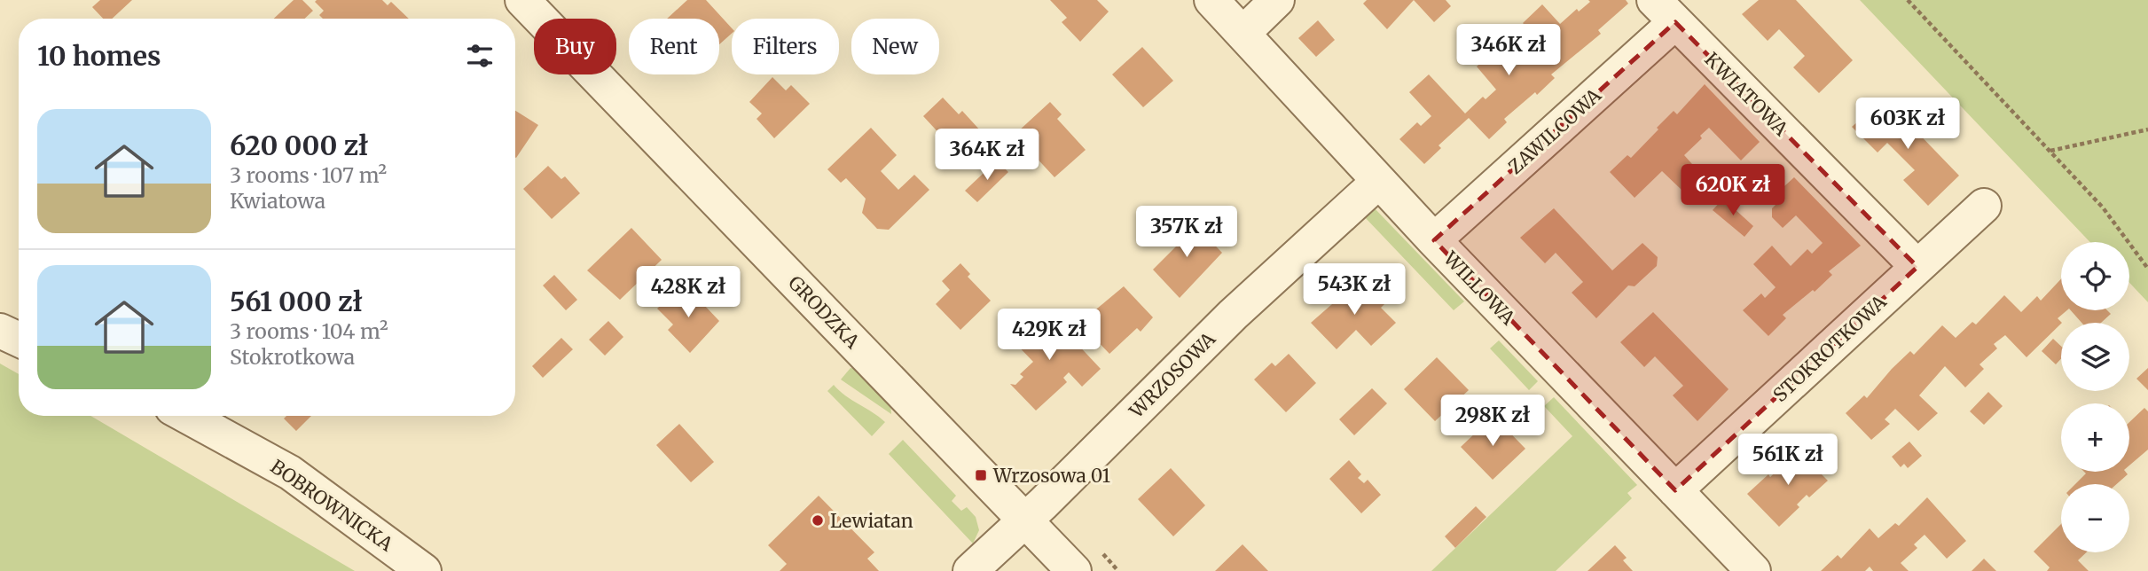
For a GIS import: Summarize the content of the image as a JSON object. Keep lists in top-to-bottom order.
{
  "streets": {
    "street": [
      "KWIATOWA",
      "ZAWILCOWA",
      "WILLOWA",
      "GRODZKA",
      "STOKROTKOWA",
      "WRZOSOWA",
      "BOBROWNICKA"
    ]
  },
  "crossings": [
    ["KWIATOWA", "ZAWILCOWA"],
    ["KWIATOWA", "STOKROTKOWA"],
    ["ZAWILCOWA", "WILLOWA"],
    ["WILLOWA", "STOKROTKOWA"],
    ["WILLOWA", "WRZOSOWA"],
    ["GRODZKA", "WRZOSOWA"]
  ],
  "places": {
    "transit": ["Wrzosowa 01"],
    "other": ["Lewiatan"]
  },
  "page": {
    "chip": [
      "Buy",
      "Rent",
      "Filters",
      "New"
    ],
    "heading": "10 homes",
    "price": [
      "346K zł",
      "603K zł",
      "364K zł",
      "620K zł",
      "357K zł",
      "543K zł",
      "428K zł",
      "429K zł",
      "298K zł",
      "561K zł"
    ],
    "list": [
      {
        "name": "620 000 zł",
        "note": "3 rooms · 107 m² · Kwiatowa"
      },
      {
        "name": "561 000 zł",
        "note": "3 rooms · 104 m² · Stokrotkowa"
      }
    ],
    "map_buttons": ["+", "−"]
  }
}
